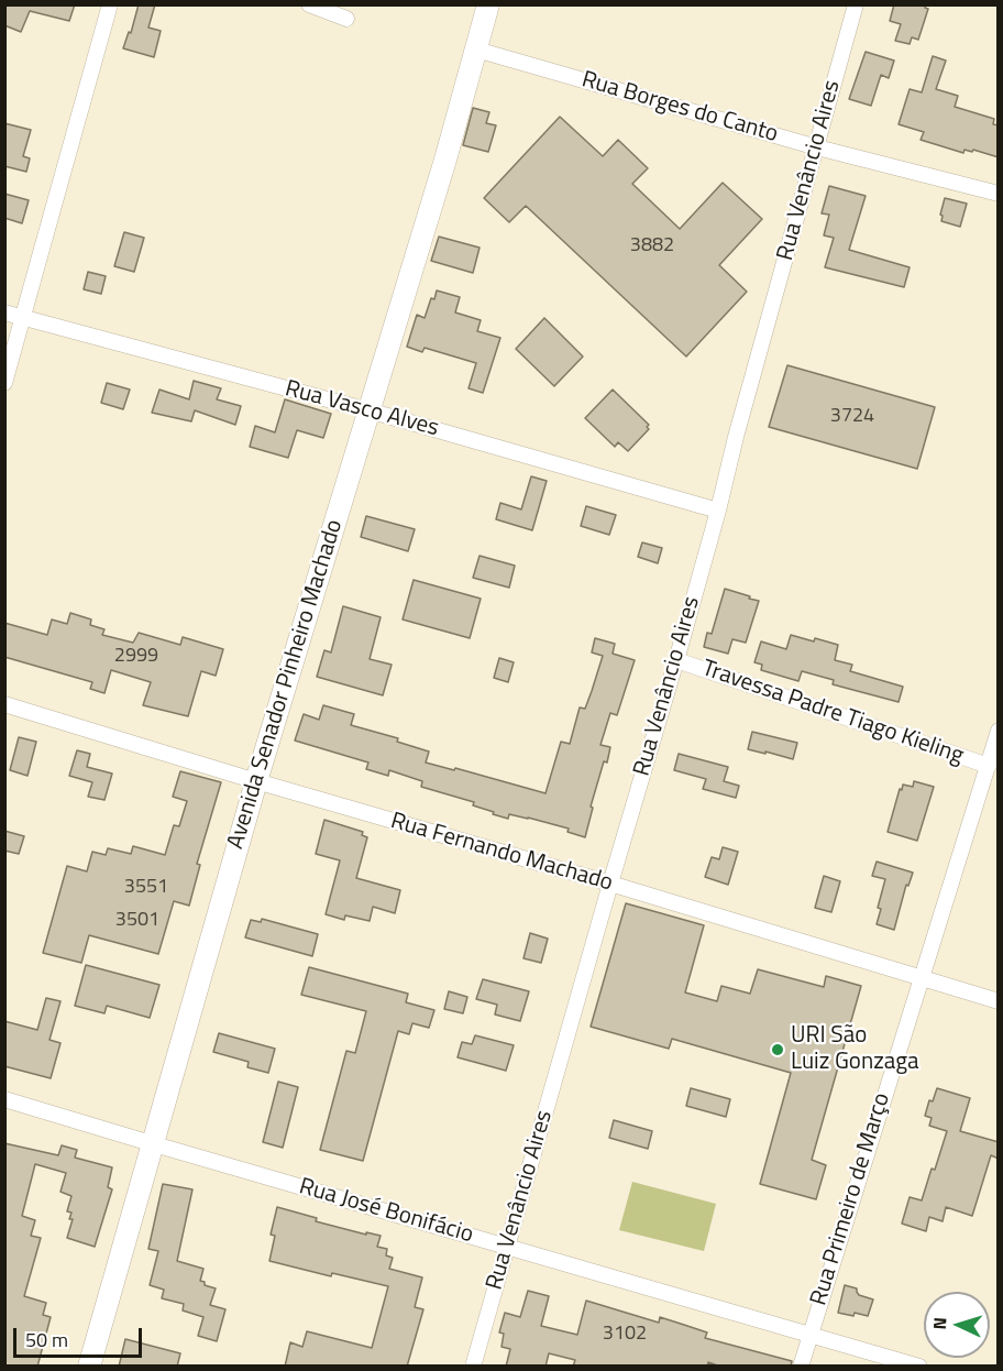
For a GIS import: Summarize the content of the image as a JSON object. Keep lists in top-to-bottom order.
{
  "streets": {
    "main road": ["Avenida Senador Pinheiro Machado"],
    "street": [
      "Rua Borges do Canto",
      "Rua Venâncio Aires",
      "Rua Vasco Alves",
      "Travessa Padre Tiago Kieling",
      "Rua Fernando Machado",
      "Rua Primeiro de Março",
      "Rua José Bonifácio"
    ]
  },
  "crossings": [
    ["Rua Borges do Canto", "Rua Venâncio Aires"],
    ["Rua Borges do Canto", "Avenida Senador Pinheiro Machado"],
    ["Rua Venâncio Aires", "Rua Vasco Alves"],
    ["Rua Venâncio Aires", "Travessa Padre Tiago Kieling"],
    ["Rua Venâncio Aires", "Rua Fernando Machado"],
    ["Rua Venâncio Aires", "Rua José Bonifácio"],
    ["Rua Vasco Alves", "Avenida Senador Pinheiro Machado"],
    ["Avenida Senador Pinheiro Machado", "Rua Fernando Machado"],
    ["Avenida Senador Pinheiro Machado", "Rua José Bonifácio"],
    ["Travessa Padre Tiago Kieling", "Rua Primeiro de Março"],
    ["Rua Fernando Machado", "Rua Primeiro de Março"],
    ["Rua Primeiro de Março", "Rua José Bonifácio"]
  ],
  "places": ["URI São Luiz Gonzaga"],
  "house_numbers": [
    "3882",
    "3724",
    "2999",
    "3551",
    "3501",
    "3102"
  ],
  "scale_bar": "50 m",
  "north": "left"
}
